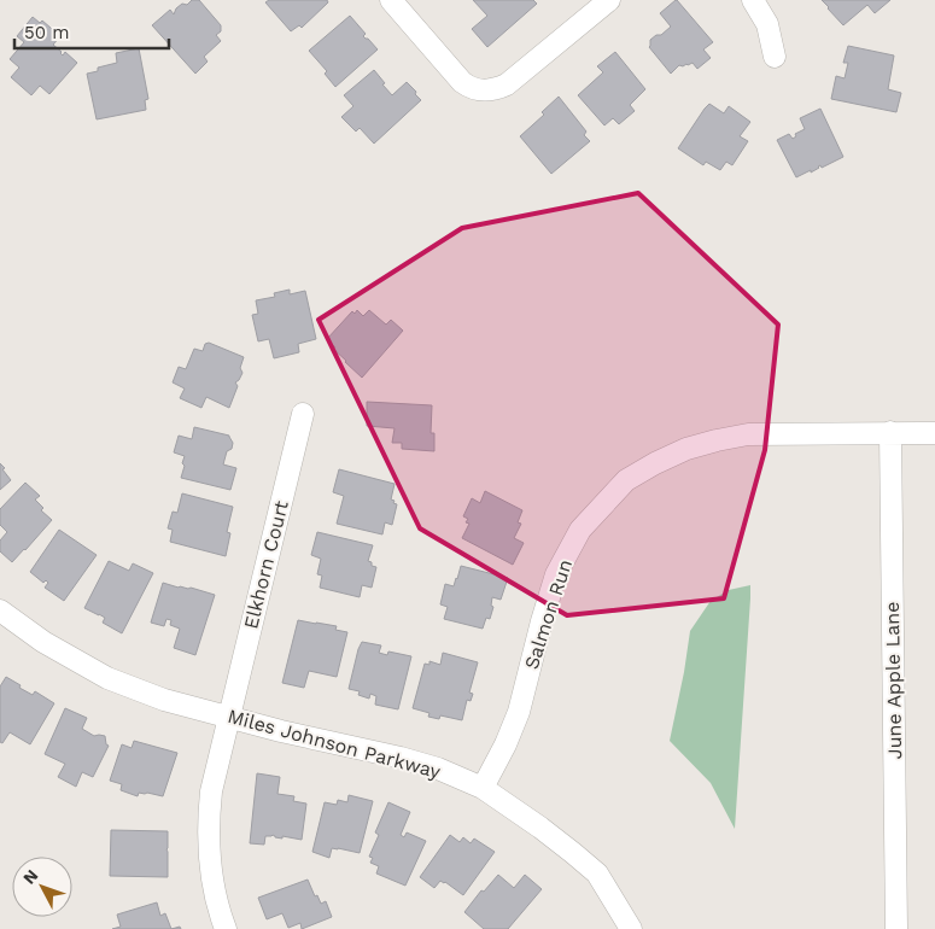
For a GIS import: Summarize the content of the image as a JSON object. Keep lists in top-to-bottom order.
{
  "streets": {
    "street": [
      "Elkhorn Court",
      "Salmon Run",
      "June Apple Lane",
      "Miles Johnson Parkway"
    ]
  },
  "crossings": [
    ["Elkhorn Court", "Miles Johnson Parkway"],
    ["Salmon Run", "June Apple Lane"],
    ["Salmon Run", "Miles Johnson Parkway"]
  ],
  "scale_bar": "50 m",
  "north": "top left"
}
